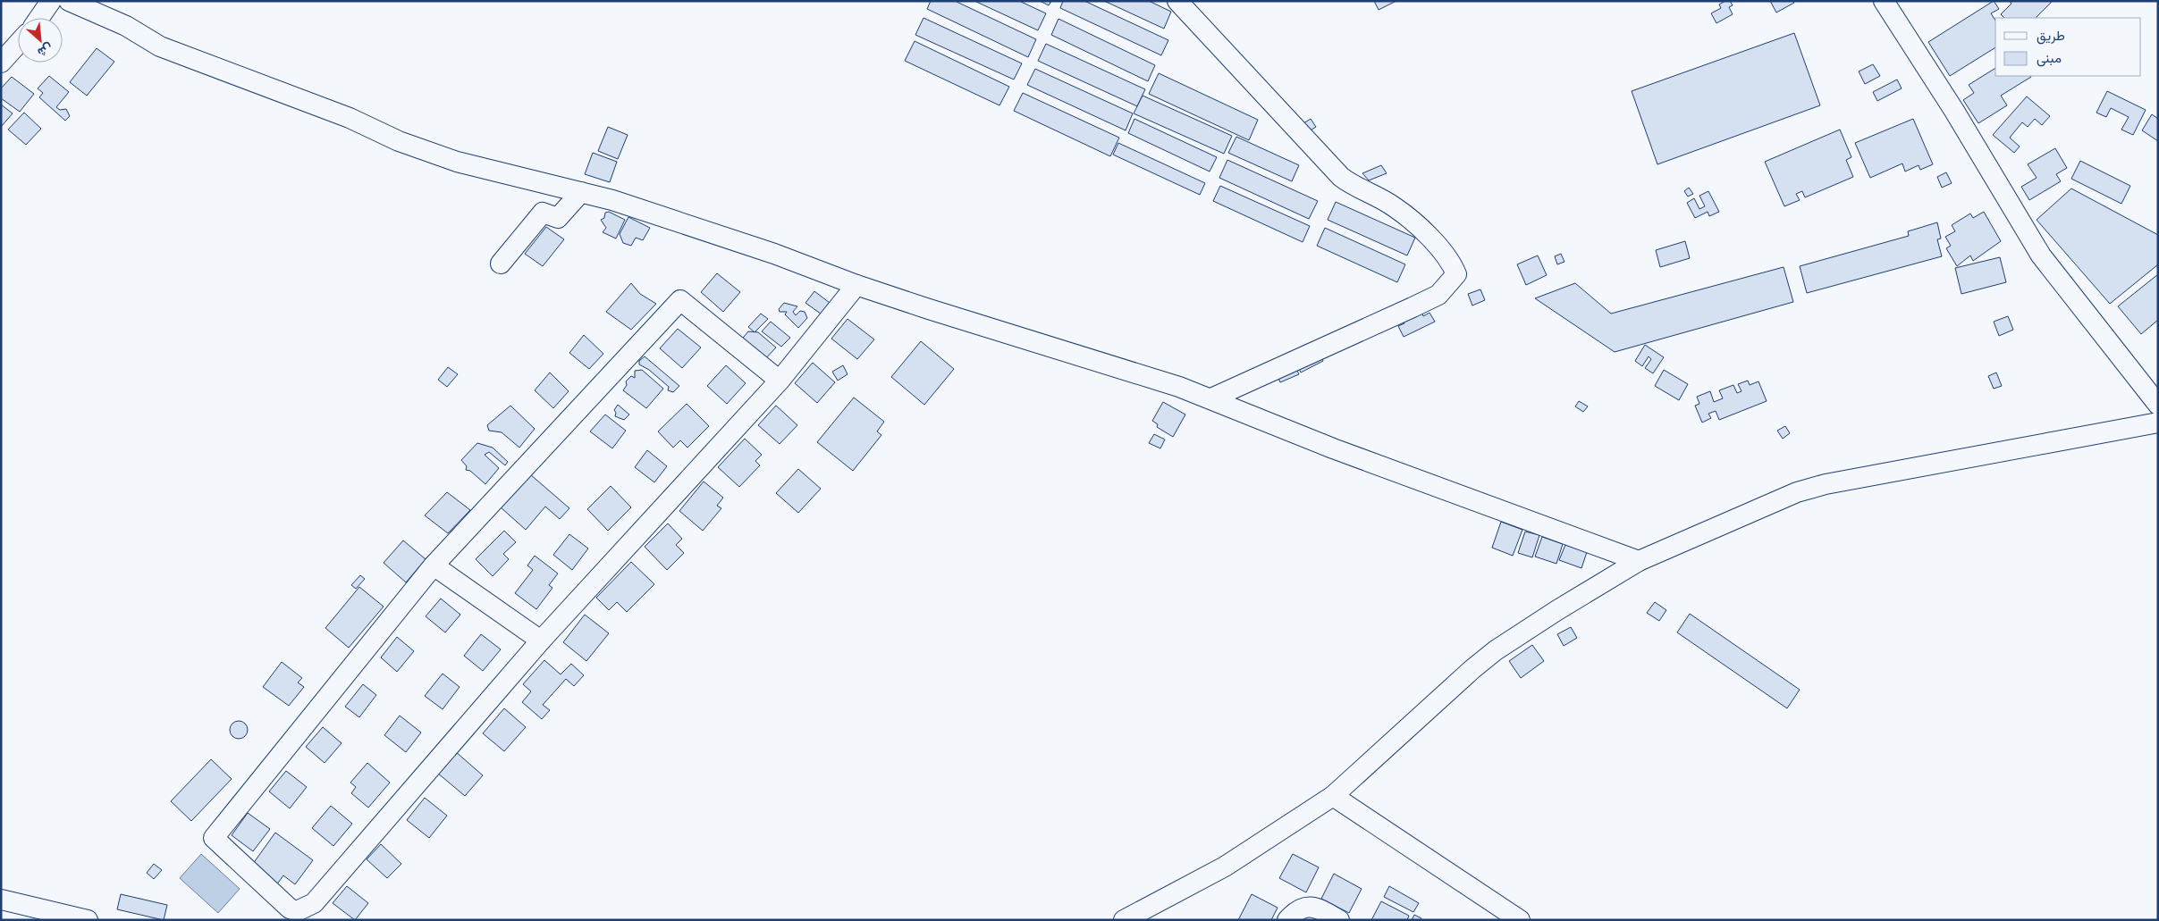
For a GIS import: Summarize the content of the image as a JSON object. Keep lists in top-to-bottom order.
{
  "legend": ["طريق", "مبنى"],
  "north": "bottom right"
}
